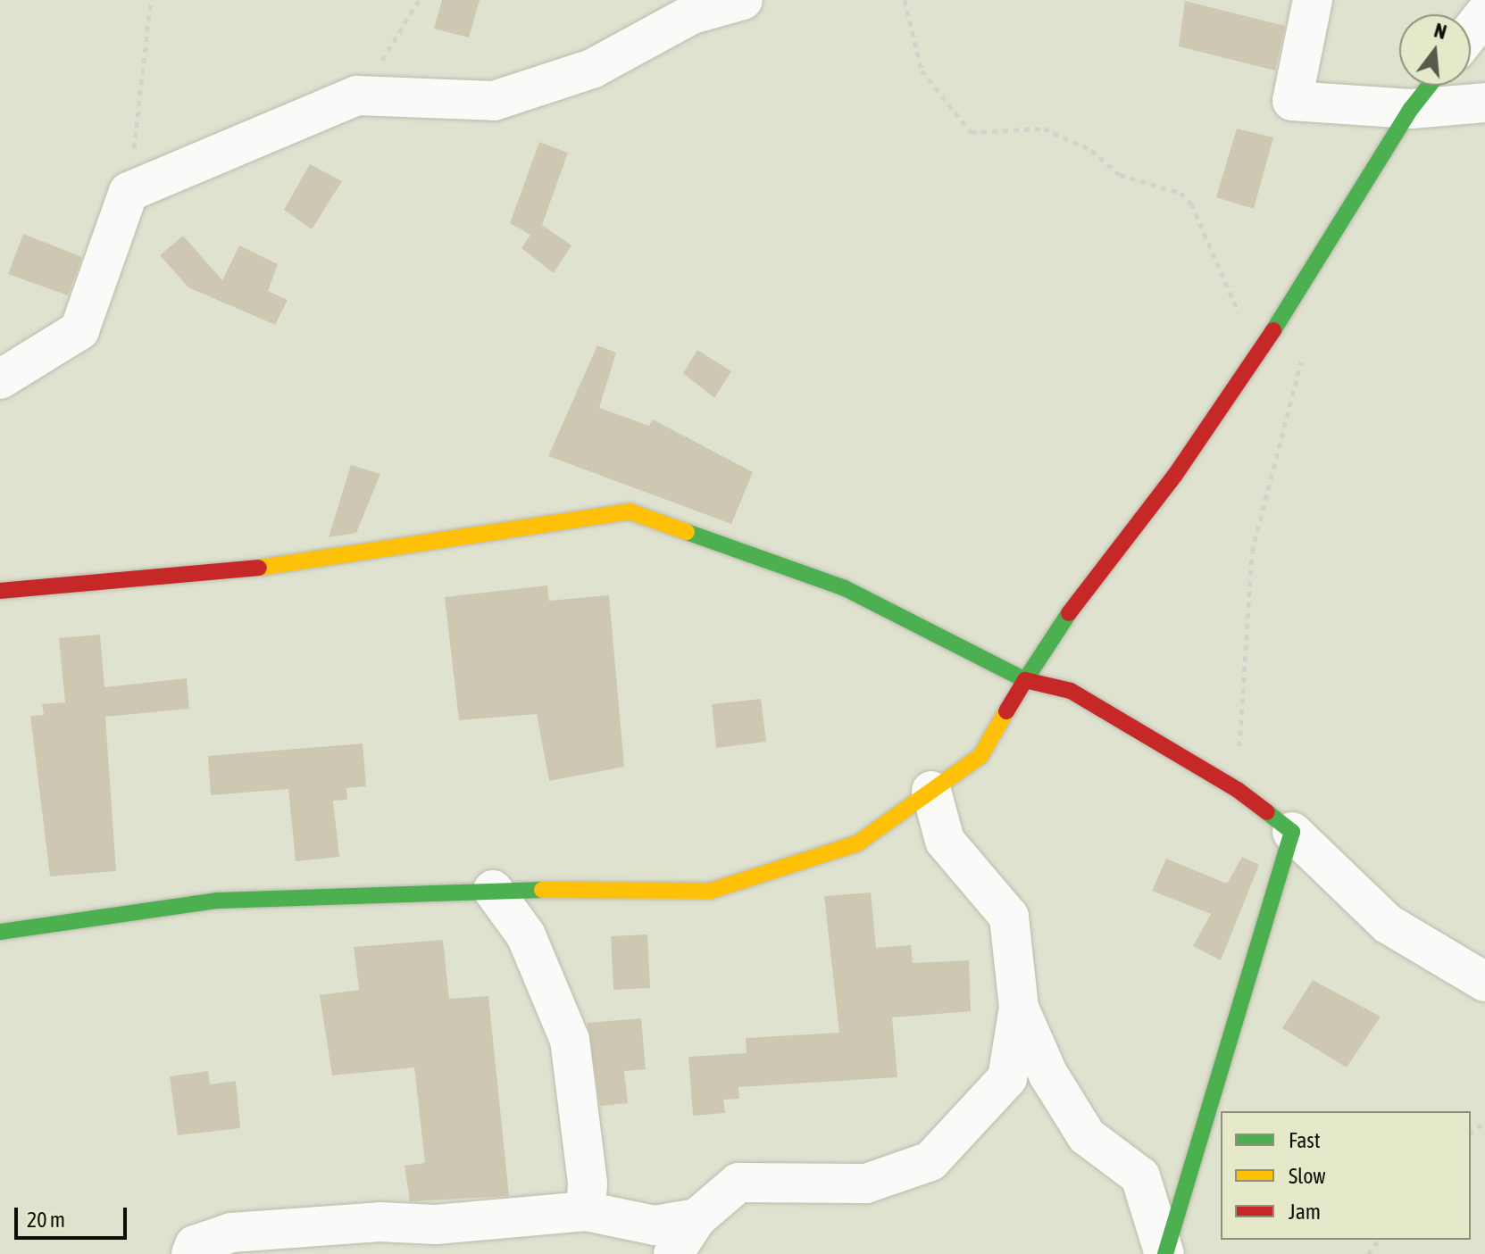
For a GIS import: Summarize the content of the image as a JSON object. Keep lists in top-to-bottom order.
{
  "legend": ["Fast", "Slow", "Jam"],
  "scale_bar": "20 m",
  "north": "top"
}
